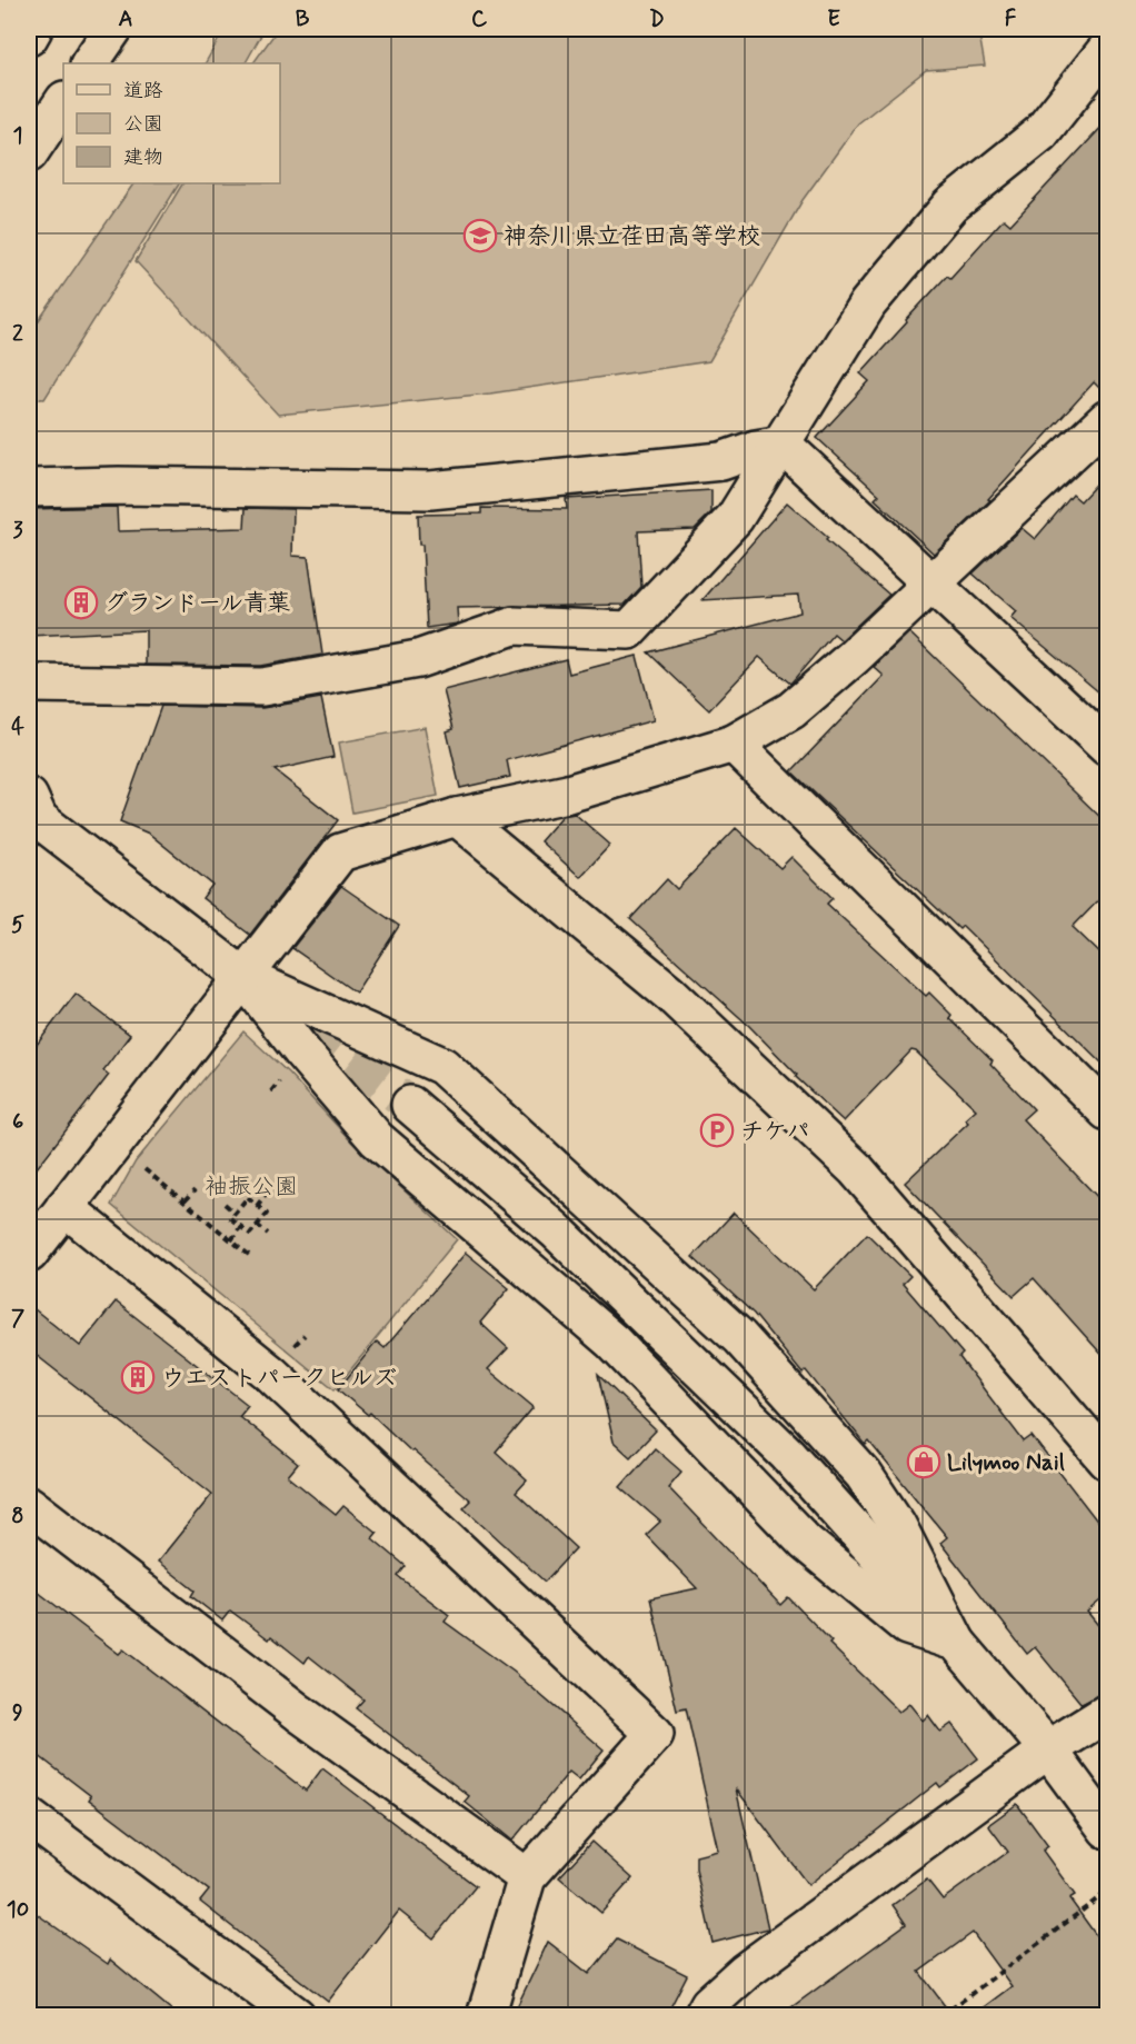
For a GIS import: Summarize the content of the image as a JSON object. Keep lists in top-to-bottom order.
{
  "parks": ["袖振公園"],
  "places": {
    "school or university": ["神奈川県立荏田高等学校"],
    "building": ["グランドール青葉", "ウエストパークヒルズ"],
    "parking": ["チケパ"],
    "shop": ["Lilymoo Nail"]
  },
  "legend": ["道路", "公園", "建物"],
  "grid": {
    "columns": [
      "A",
      "B",
      "C",
      "D",
      "E",
      "F"
    ],
    "rows": [
      "1",
      "2",
      "3",
      "4",
      "5",
      "6",
      "7",
      "8",
      "9",
      "10"
    ]
  }
}
